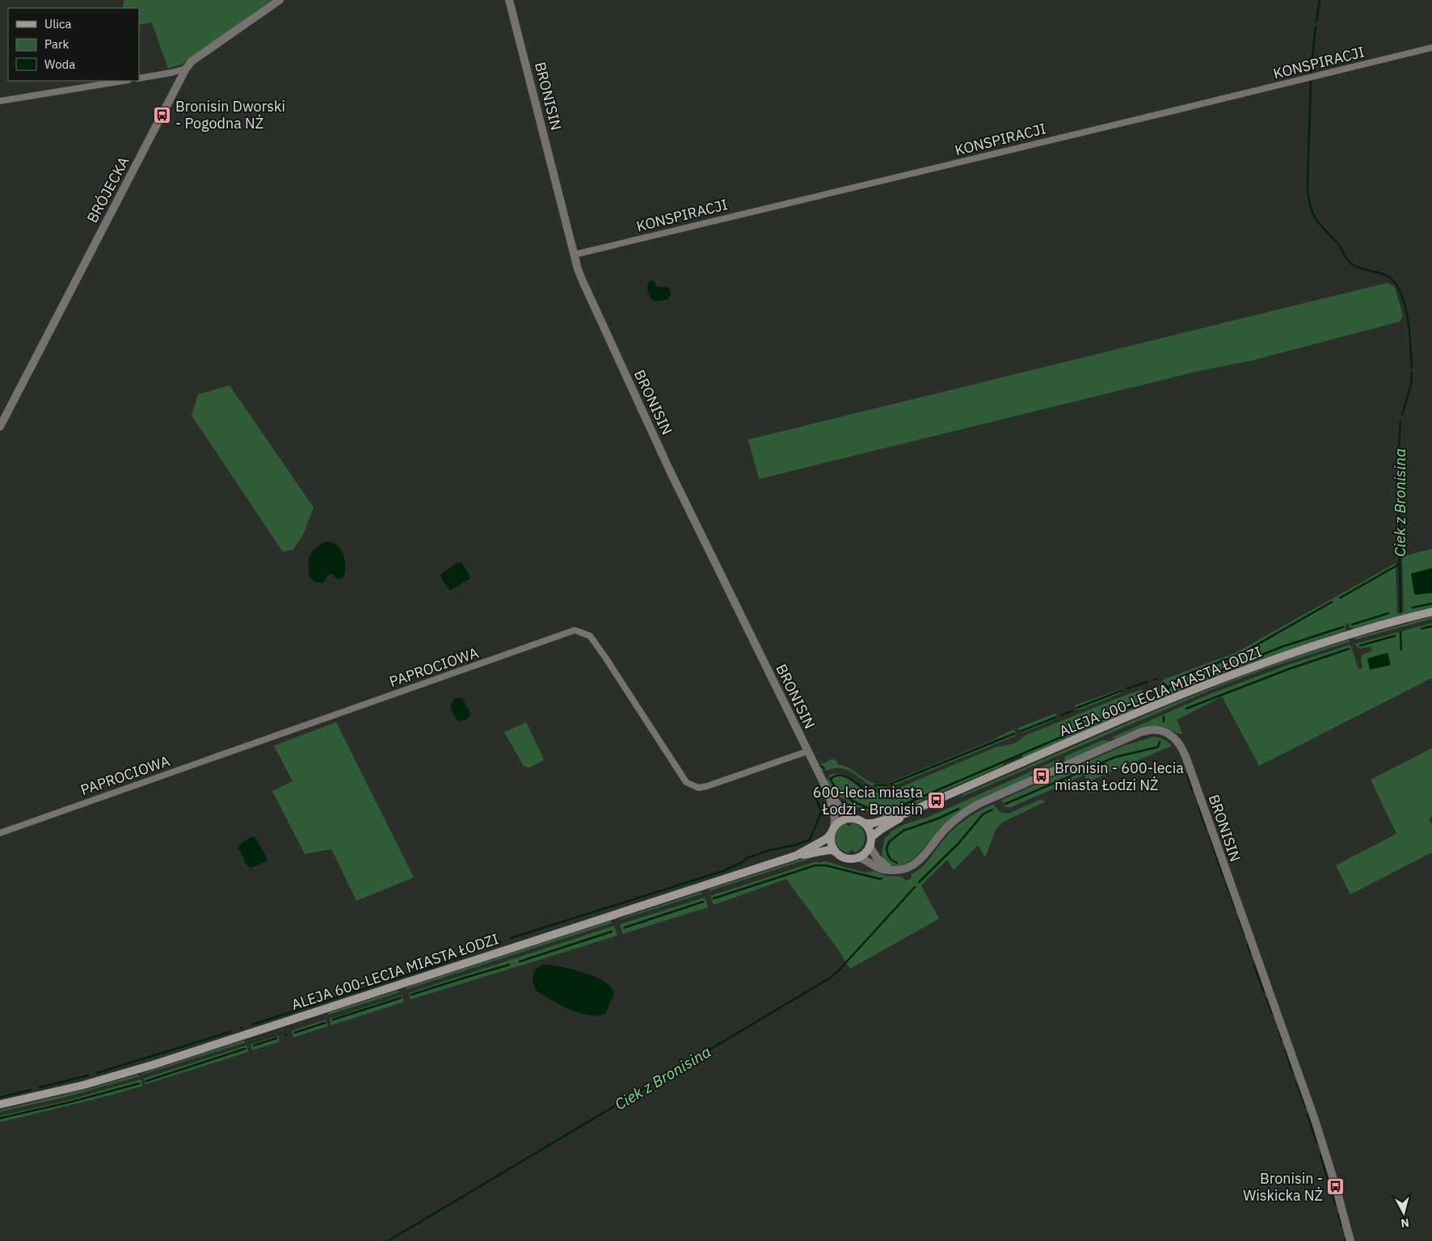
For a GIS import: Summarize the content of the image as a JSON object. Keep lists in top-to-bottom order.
{
  "streets": {
    "main road": ["ALEJA 600-LECIA MIASTA ŁODZI"],
    "street": [
      "KONSPIRACJI",
      "BRONISIN",
      "BRÓJECKA",
      "PAPROCIOWA"
    ]
  },
  "crossings": [
    ["KONSPIRACJI", "BRONISIN"],
    ["BRONISIN", "PAPROCIOWA"],
    ["BRONISIN", "ALEJA 600-LECIA MIASTA ŁODZI"]
  ],
  "water": ["Ciek z Bronisina"],
  "places": {
    "bus stop": [
      "Bronisin Dworski - Pogodna NŻ",
      "Bronisin - 600-lecia miasta Łodzi NŻ",
      "600-lecia miasta Łodzi - Bronisin",
      "Bronisin - Wiskicka NŻ"
    ]
  },
  "legend": ["Ulica", "Park", "Woda"],
  "north": "bottom"
}
